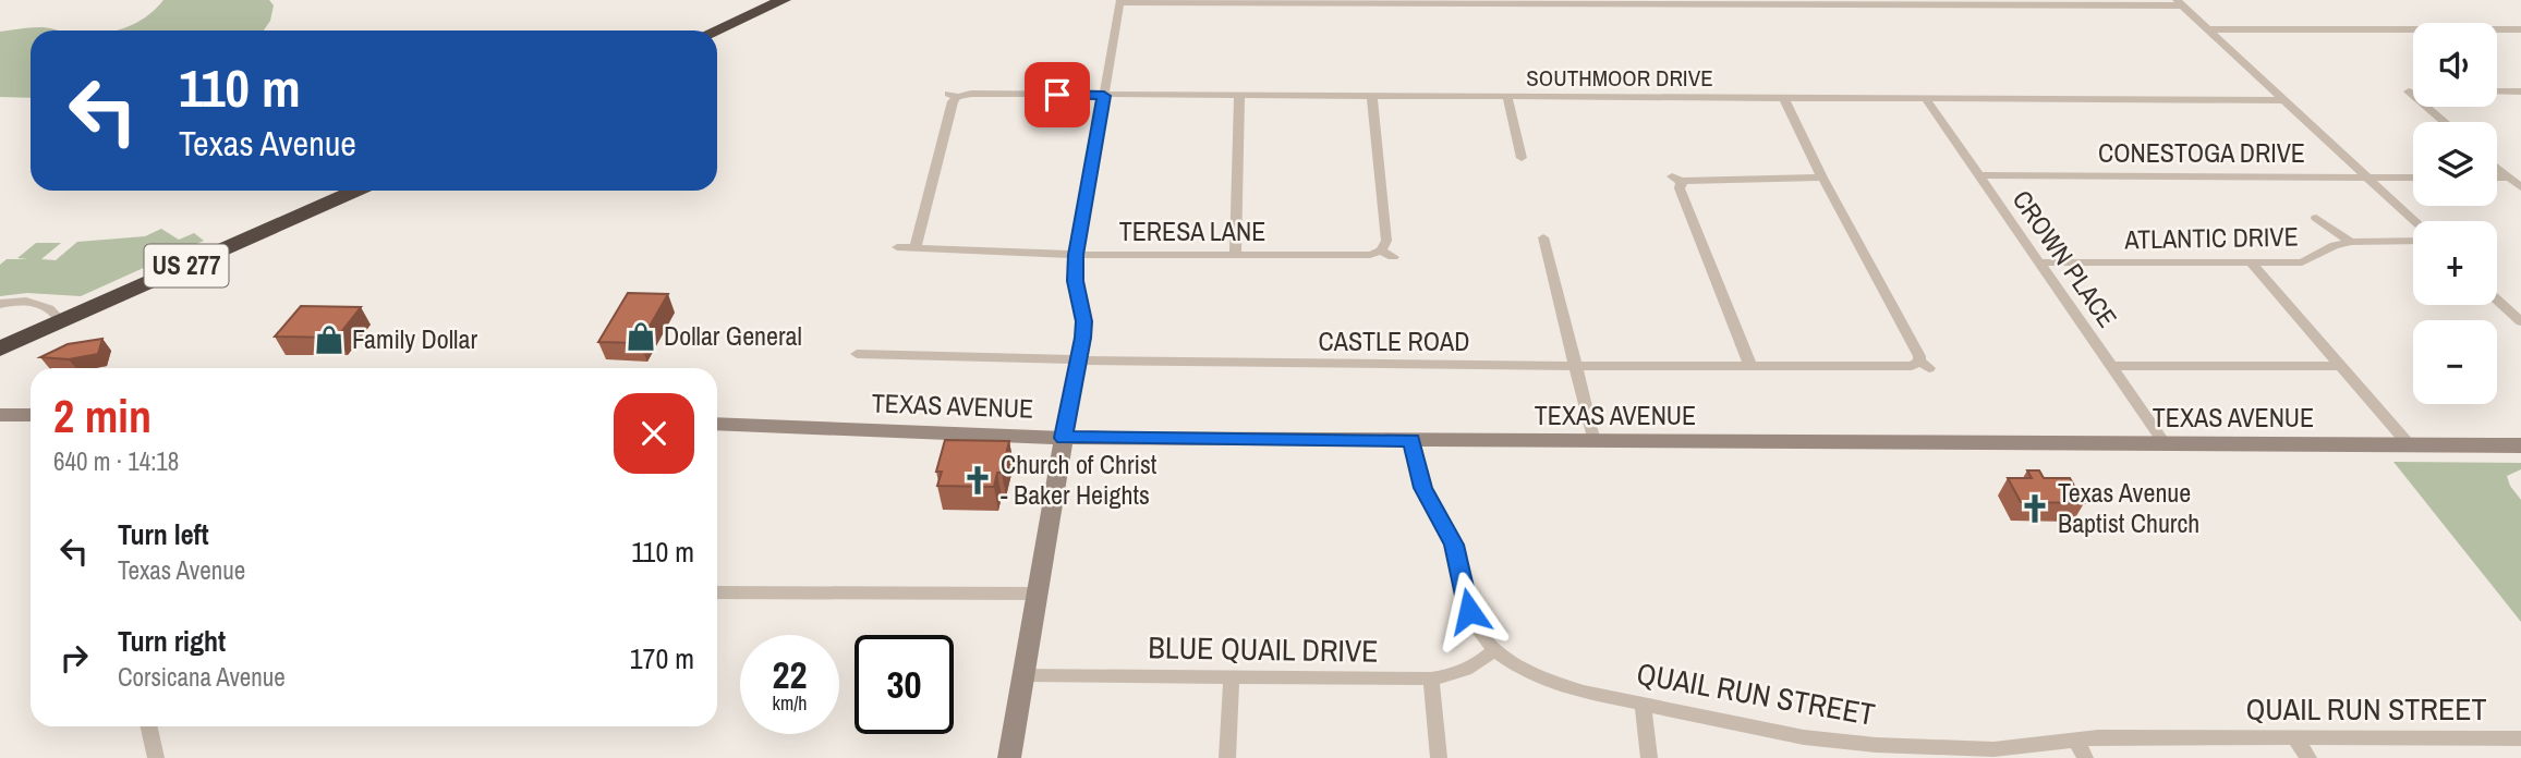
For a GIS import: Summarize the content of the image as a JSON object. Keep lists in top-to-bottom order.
{
  "streets": {
    "highway": ["US 277"],
    "street": [
      "SOUTHMOOR DRIVE",
      "CONESTOGA DRIVE",
      "TERESA LANE",
      "ATLANTIC DRIVE",
      "CROWN PLACE",
      "CASTLE ROAD",
      "TEXAS AVENUE",
      "BLUE QUAIL DRIVE",
      "QUAIL RUN STREET"
    ]
  },
  "crossings": [
    ["SOUTHMOOR DRIVE", "TERESA LANE"],
    ["SOUTHMOOR DRIVE", "CROWN PLACE"],
    ["CONESTOGA DRIVE", "CROWN PLACE"],
    ["ATLANTIC DRIVE", "CROWN PLACE"],
    ["CROWN PLACE", "TEXAS AVENUE"],
    ["TEXAS AVENUE", "QUAIL RUN STREET"],
    ["BLUE QUAIL DRIVE", "QUAIL RUN STREET"]
  ],
  "places": {
    "shop": ["Dollar General", "Family Dollar"],
    "church": ["Church of Christ - Baker Heights", "Texas Avenue Baptist Church"]
  },
  "page": {
    "map_buttons": ["+", "−"],
    "turn": ["110 m", "Texas Avenue"],
    "heading": ["2 min", "640 m · 14:18"],
    "list": [
      {
        "name": "Turn left",
        "note": "Texas Avenue",
        "value": "110 m"
      },
      {
        "name": "Turn right",
        "note": "Corsicana Avenue",
        "value": "170 m"
      }
    ],
    "speed": "22 km/h",
    "limit": "30"
  }
}
